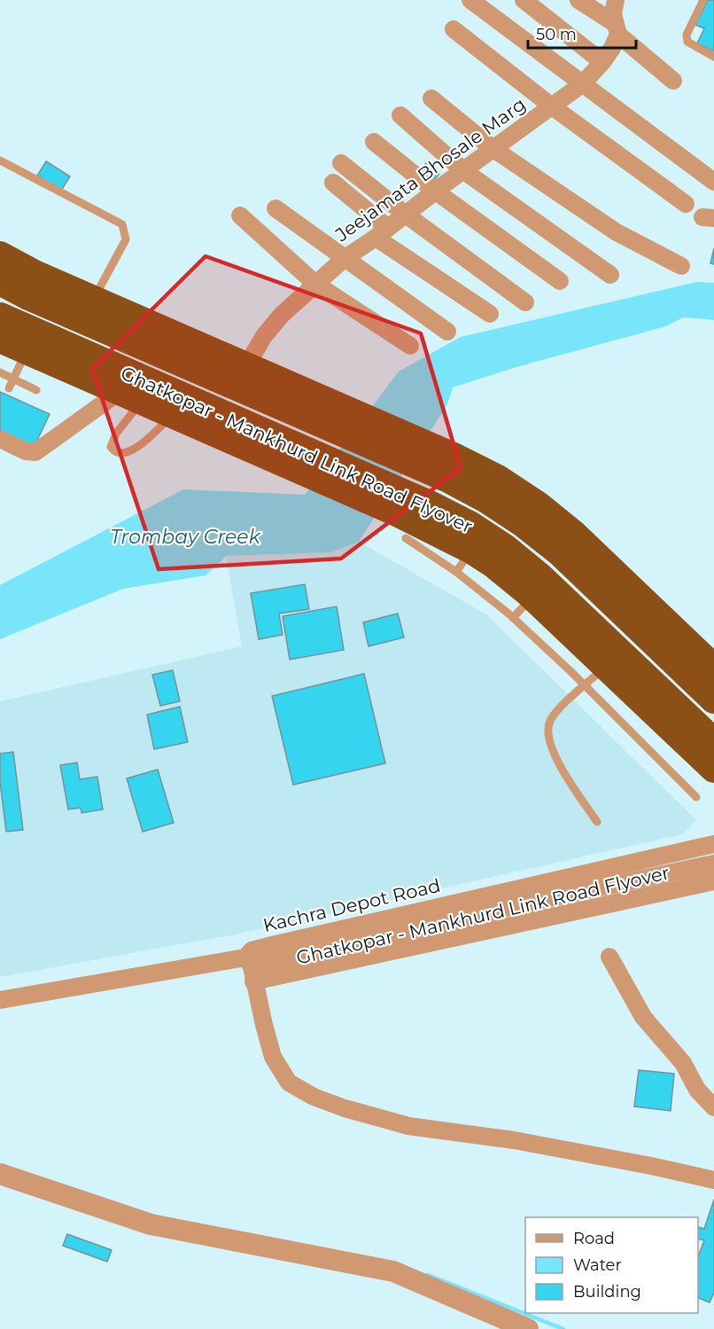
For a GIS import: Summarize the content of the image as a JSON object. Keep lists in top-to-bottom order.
{
  "streets": {
    "highway": ["Ghatkopar - Mankhurd Link Road Flyover"],
    "street": ["Jeejamata Bhosale Marg", "Kachra Depot Road"]
  },
  "crossings": [
    ["Ghatkopar - Mankhurd Link Road Flyover", "Kachra Depot Road"]
  ],
  "water": ["Trombay Creek"],
  "legend": ["Road", "Water", "Building"],
  "scale_bar": "50 m"
}
